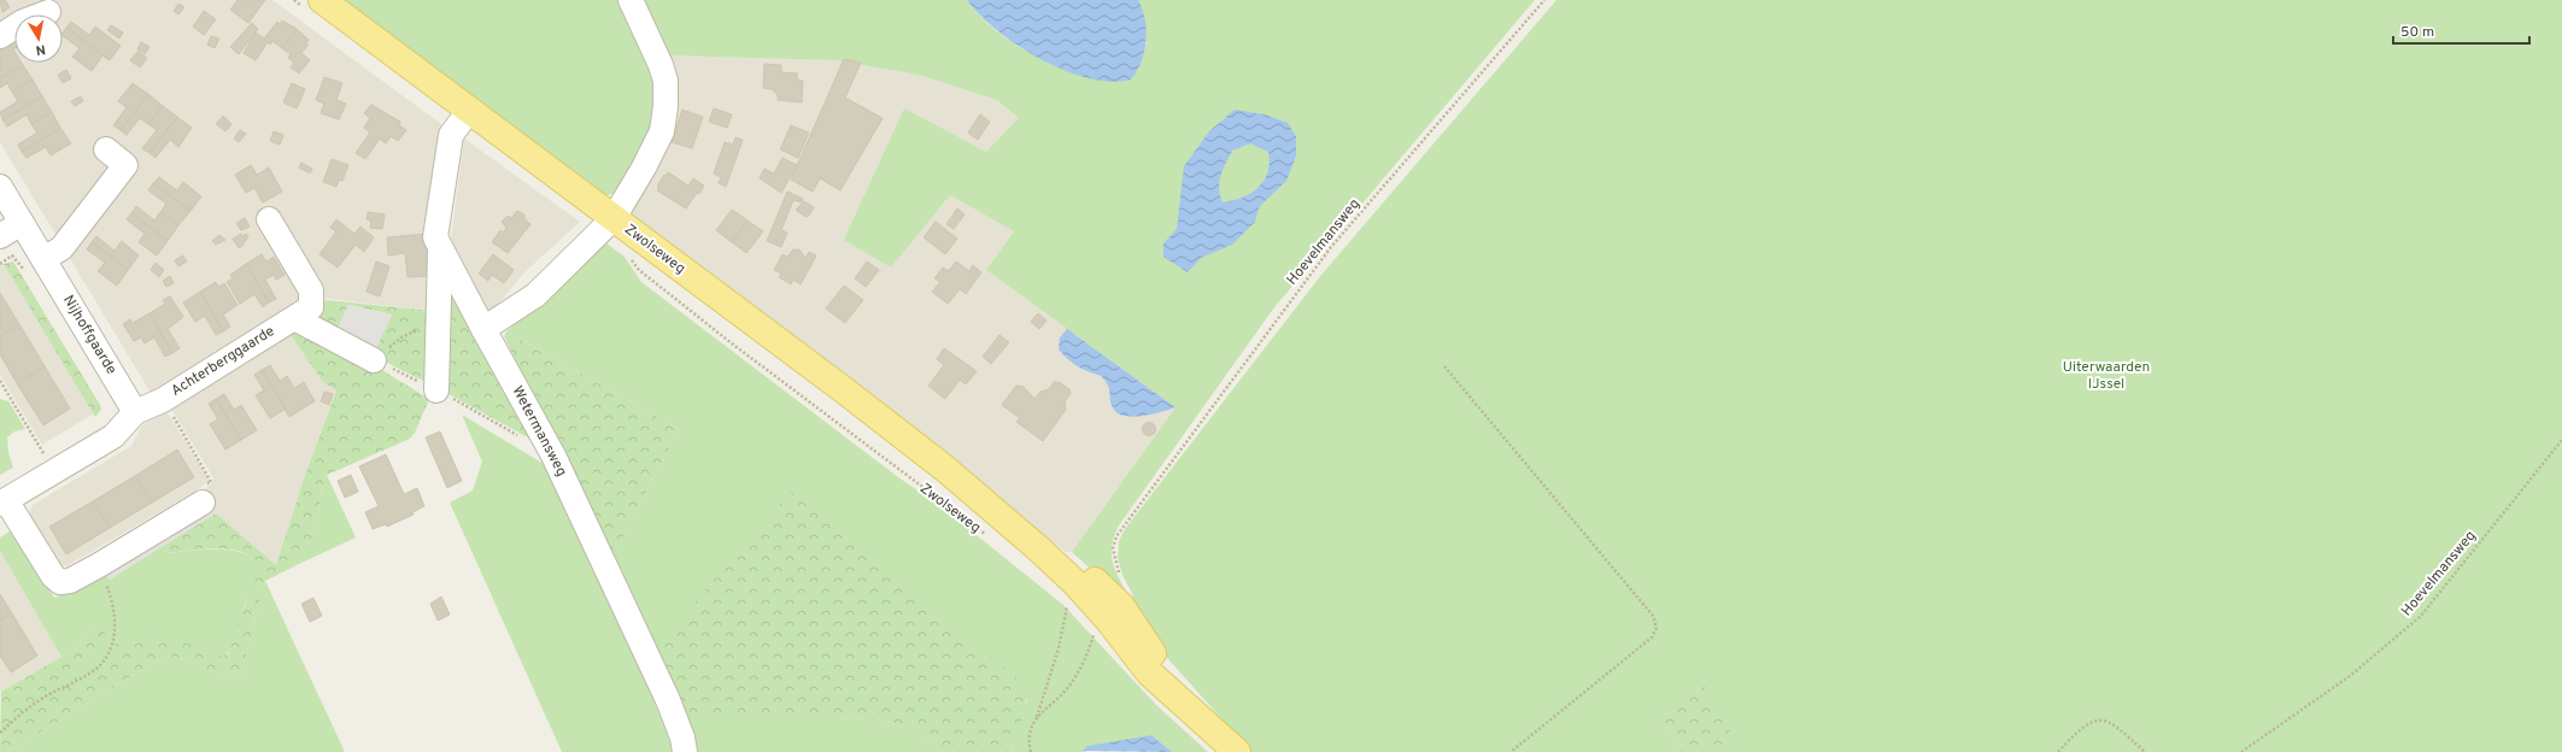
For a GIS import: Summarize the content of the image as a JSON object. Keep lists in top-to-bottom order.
{
  "streets": {
    "main road": ["Zwolseweg"],
    "street": ["Nijhoffgaarde", "Achterberggaarde", "Wetermansweg"],
    "path": ["Hoevelmansweg"]
  },
  "crossings": [
    ["Zwolseweg", "Wetermansweg"],
    ["Nijhoffgaarde", "Achterberggaarde"]
  ],
  "parks": ["Uiterwaarden IJssel"],
  "scale_bar": "50 m",
  "north": "bottom"
}
